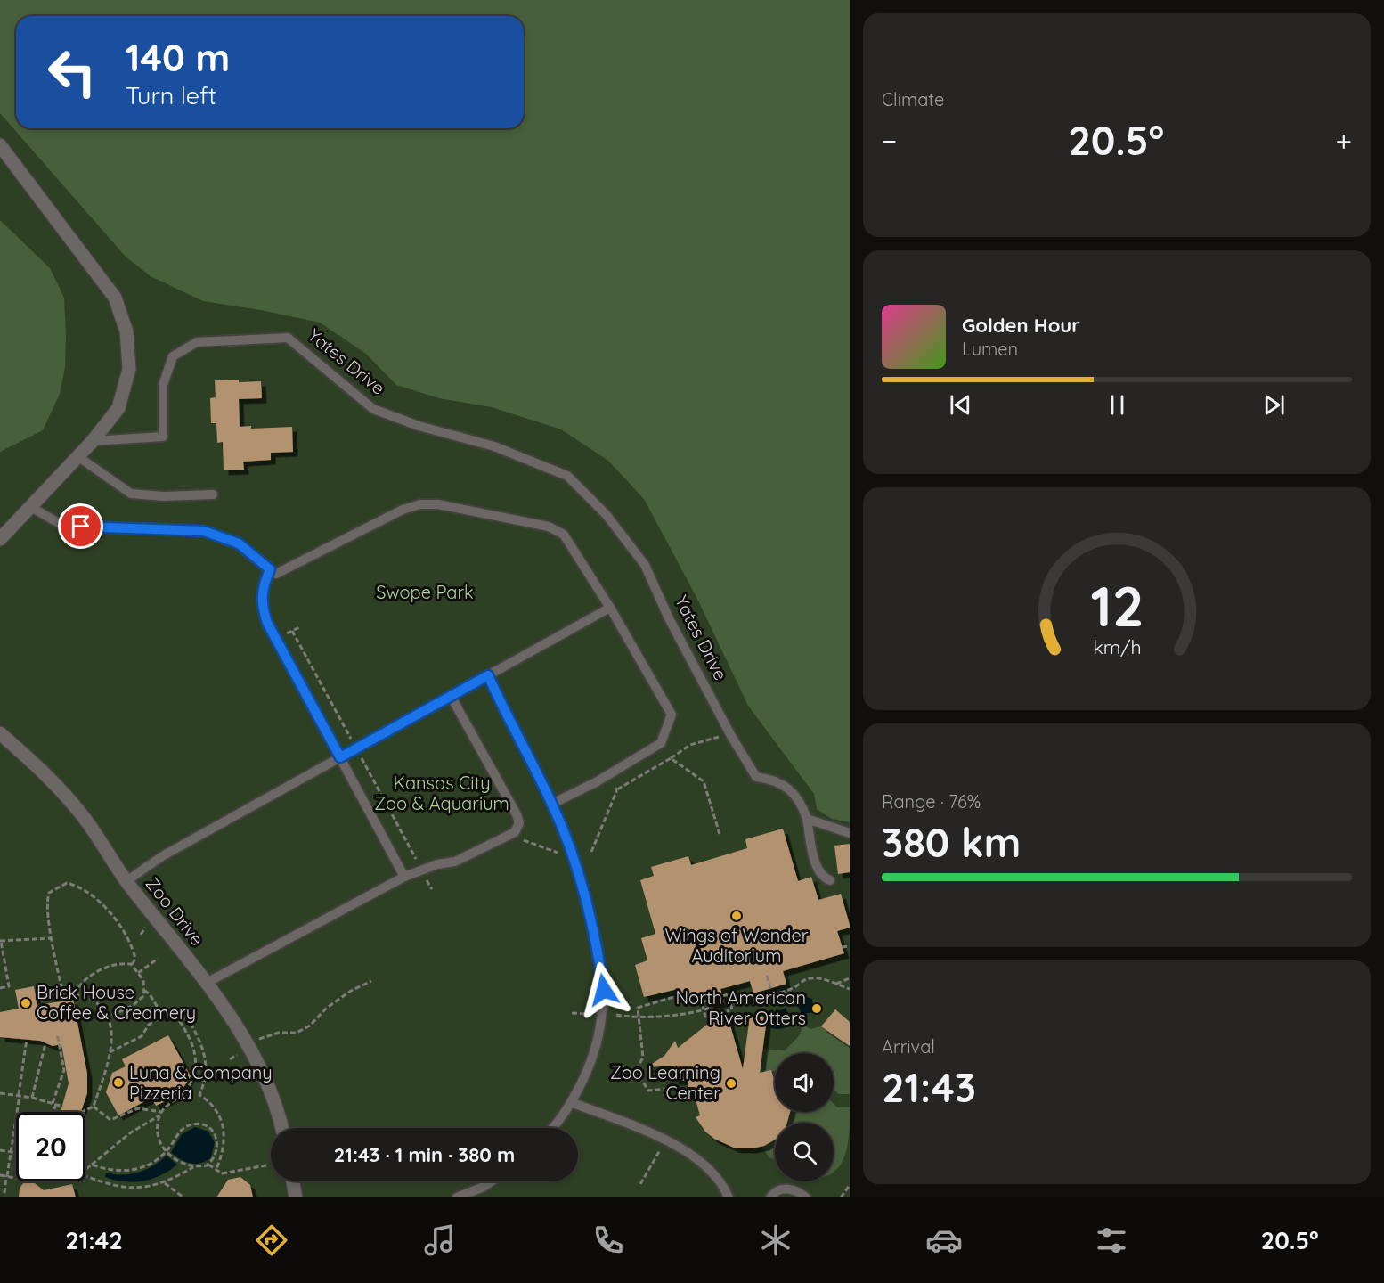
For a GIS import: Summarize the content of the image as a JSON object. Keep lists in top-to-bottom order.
{
  "streets": {
    "street": ["Zoo Drive"],
    "lane": ["Yates Drive"]
  },
  "parks": ["Swope Park", "Kansas City Zoo & Aquarium"],
  "places": [
    "Wings of Wonder Auditorium",
    "Brick House Coffee & Creamery",
    "North American River Otters",
    "Luna & Company Pizzeria",
    "Zoo Learning Center"
  ],
  "page": {
    "tile": [
      "Climate",
      ["Range · 76%", "380 km"],
      ["Arrival", "21:43"]
    ],
    "turn": ["140 m", "Turn left"],
    "heat": ["−", "20.5°", "+"],
    "song": ["Golden Hour", "Lumen"],
    "limit": "20",
    "trip": "21:43 · 1 min · 380 m",
    "tabs": ["21:42", "20.5°"],
    "gauge": ["12", "km/h"]
  }
}
